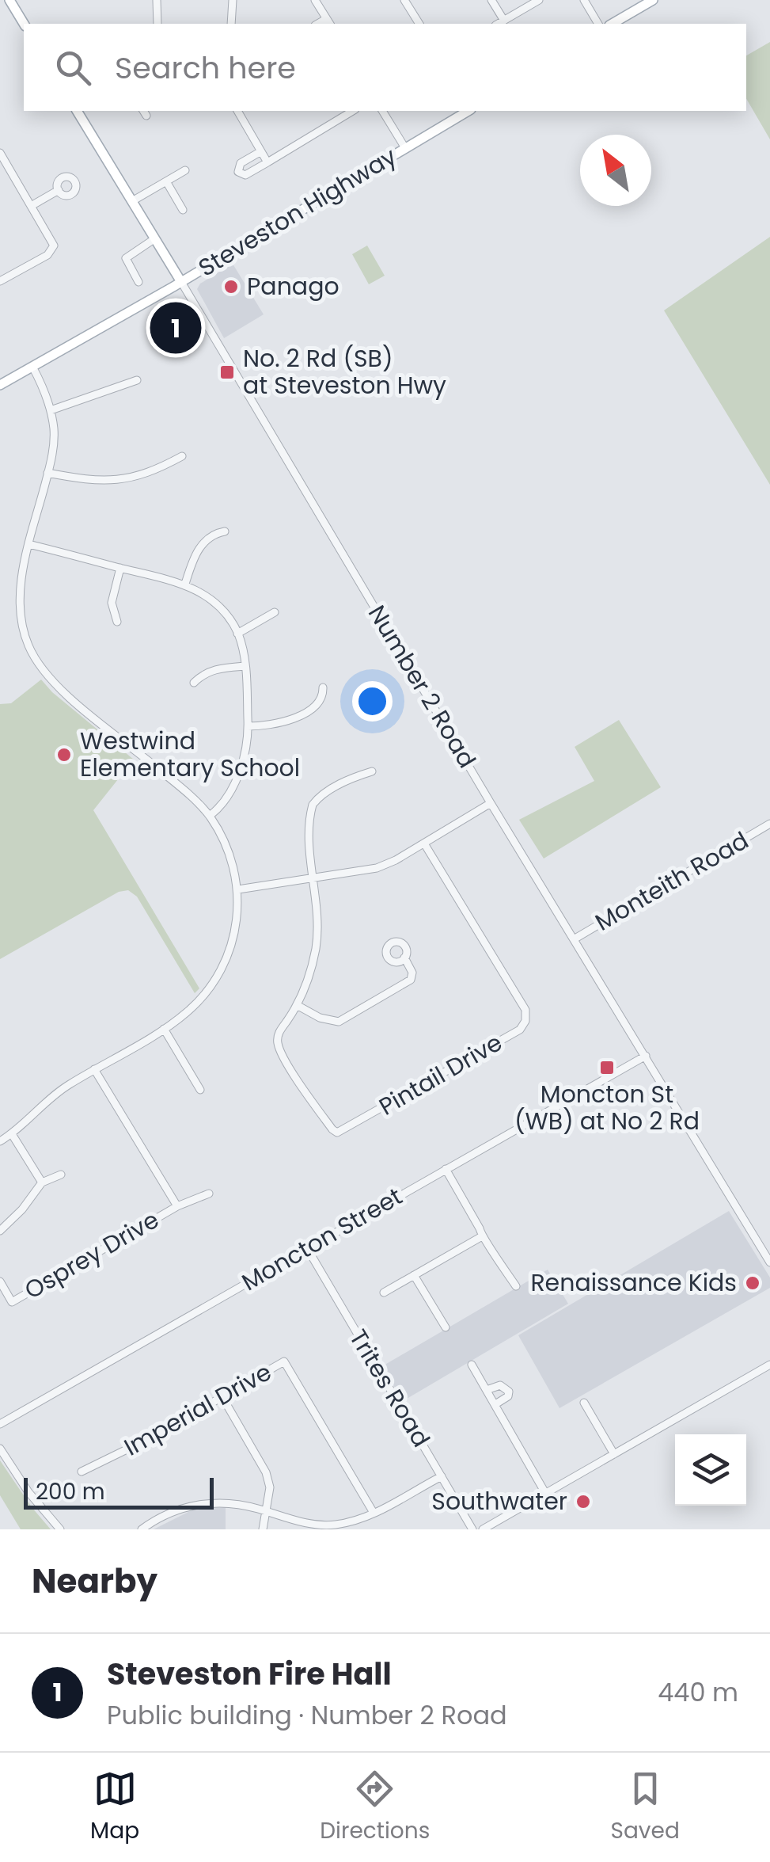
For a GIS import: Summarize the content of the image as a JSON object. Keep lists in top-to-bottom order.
{
  "streets": {
    "main road": ["Steveston Highway", "Number 2 Road"],
    "street": [
      "Monteith Road",
      "Pintail Drive",
      "Moncton Street",
      "Osprey Drive",
      "Trites Road",
      "Imperial Drive"
    ]
  },
  "crossings": [
    ["Steveston Highway", "Number 2 Road"],
    ["Number 2 Road", "Monteith Road"],
    ["Number 2 Road", "Moncton Street"],
    ["Moncton Street", "Trites Road"]
  ],
  "places": {
    "other": [
      "Panago",
      "Westwind Elementary School",
      "Renaissance Kids",
      "Southwater"
    ],
    "transit": ["No. 2 Rd (SB) at Steveston Hwy", "Moncton St (WB) at No 2 Rd"]
  },
  "scale_bar": "200 m",
  "north": "top left",
  "page": {
    "search": "Search here",
    "pins": "1",
    "scale": "200 m",
    "heading": "Nearby",
    "list": [
      {
        "mark": "1",
        "name": "Steveston Fire Hall",
        "note": "Public building · Number 2 Road",
        "value": "440 m"
      }
    ],
    "nav": ["Map", "Directions", "Saved"]
  }
}
